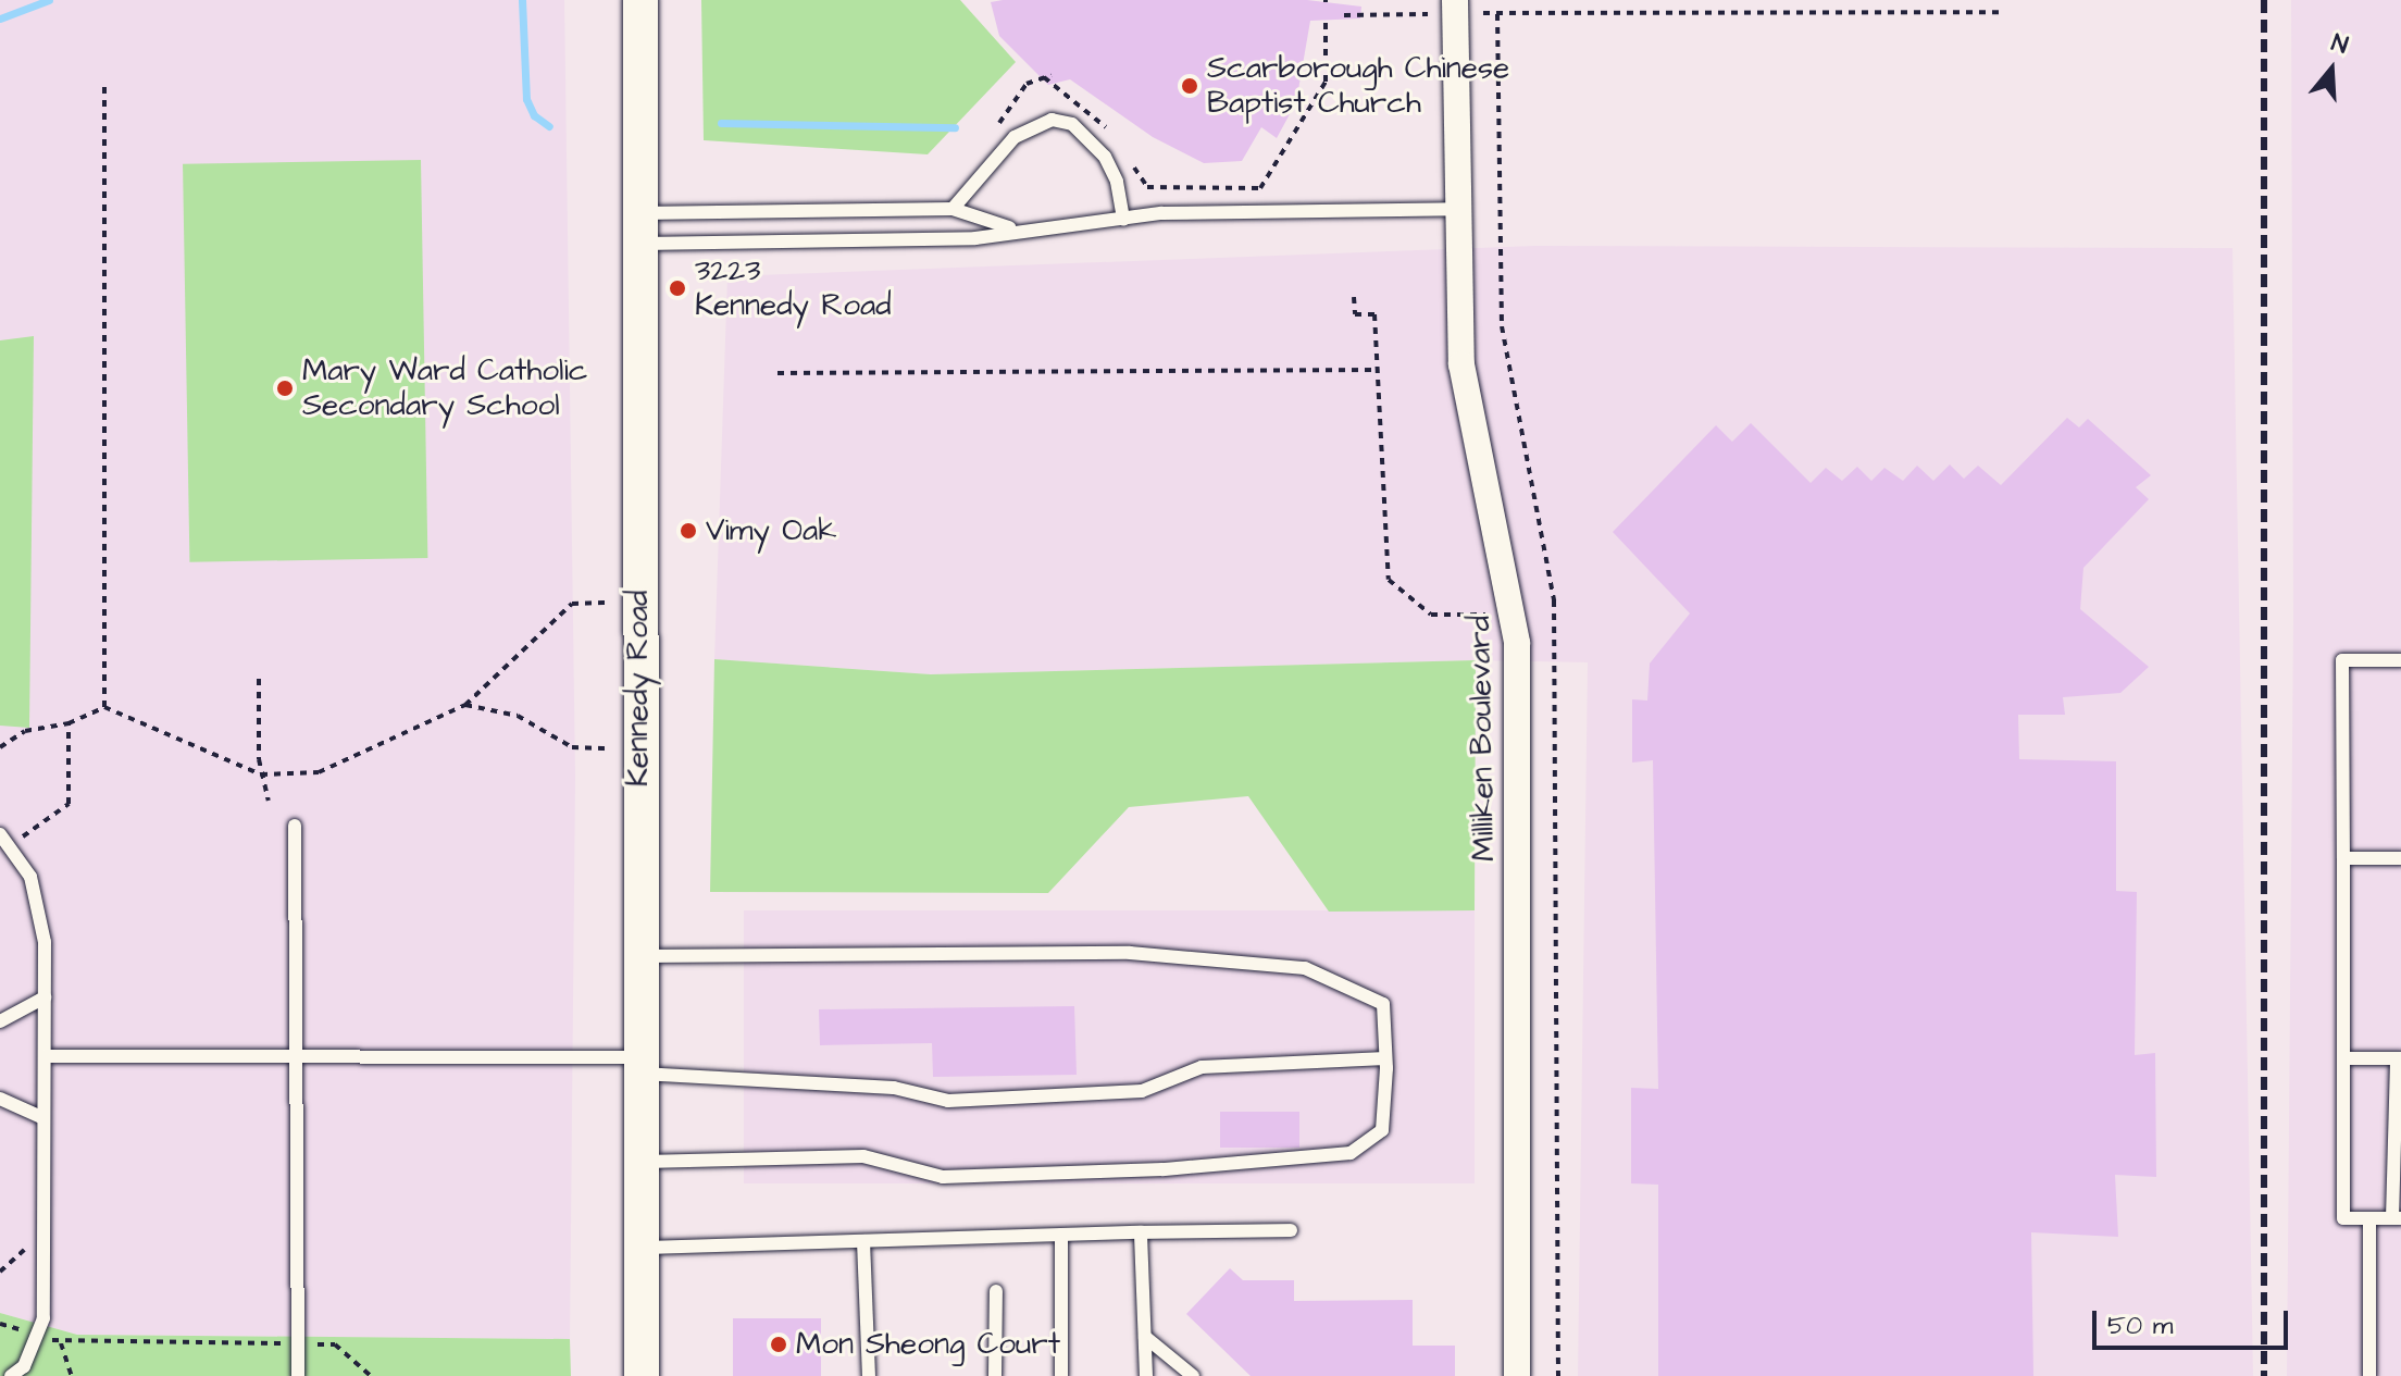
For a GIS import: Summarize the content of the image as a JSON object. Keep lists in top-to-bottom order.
{
  "streets": {
    "main road": ["Kennedy Road"],
    "street": ["Milliken Boulevard"]
  },
  "places": [
    "Scarborough Chinese Baptist Church",
    "3223 Kennedy Road",
    "Mary Ward Catholic Secondary School",
    "Vimy Oak",
    "Mon Sheong Court"
  ],
  "scale_bar": "50 m",
  "north": "top"
}
